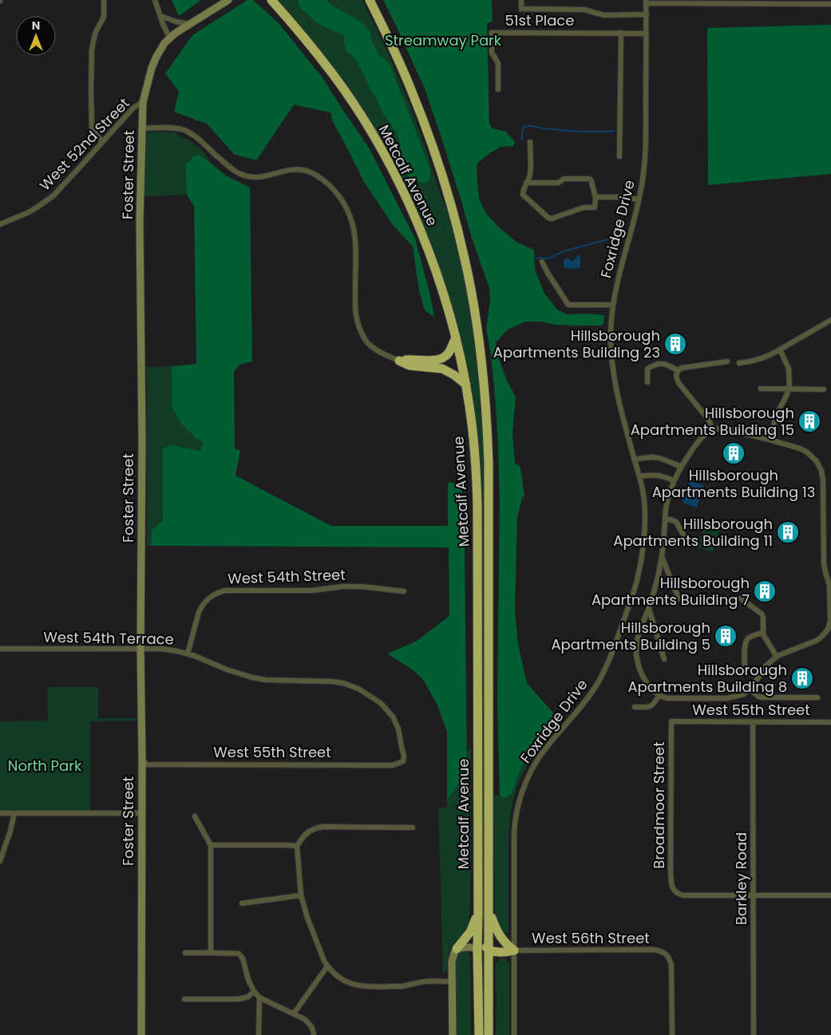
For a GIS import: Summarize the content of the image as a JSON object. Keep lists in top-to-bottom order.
{
  "streets": {
    "highway": ["Metcalf Avenue"],
    "street": [
      "51st Place",
      "West 52nd Street",
      "Foster Street",
      "Foxridge Drive",
      "West 54th Street",
      "West 54th Terrace",
      "West 55th Street",
      "Broadmoor Street",
      "Barkley Road",
      "West 56th Street"
    ]
  },
  "crossings": [
    ["51st Place", "Foxridge Drive"],
    ["West 52nd Street", "Foster Street"],
    ["Foster Street", "West 54th Terrace"],
    ["Foster Street", "West 55th Street"],
    ["Foxridge Drive", "West 56th Street"],
    ["West 54th Street", "West 54th Terrace"],
    ["West 54th Terrace", "West 55th Street"],
    ["West 55th Street", "Broadmoor Street"],
    ["West 55th Street", "Barkley Road"],
    ["Broadmoor Street", "Barkley Road"]
  ],
  "parks": ["Streamway Park", "North Park"],
  "places": {
    "building": [
      "Hillsborough Apartments Building 23",
      "Hillsborough Apartments Building 15",
      "Hillsborough Apartments Building 13",
      "Hillsborough Apartments Building 11",
      "Hillsborough Apartments Building 7",
      "Hillsborough Apartments Building 5",
      "Hillsborough Apartments Building 8"
    ]
  },
  "north": "top"
}
